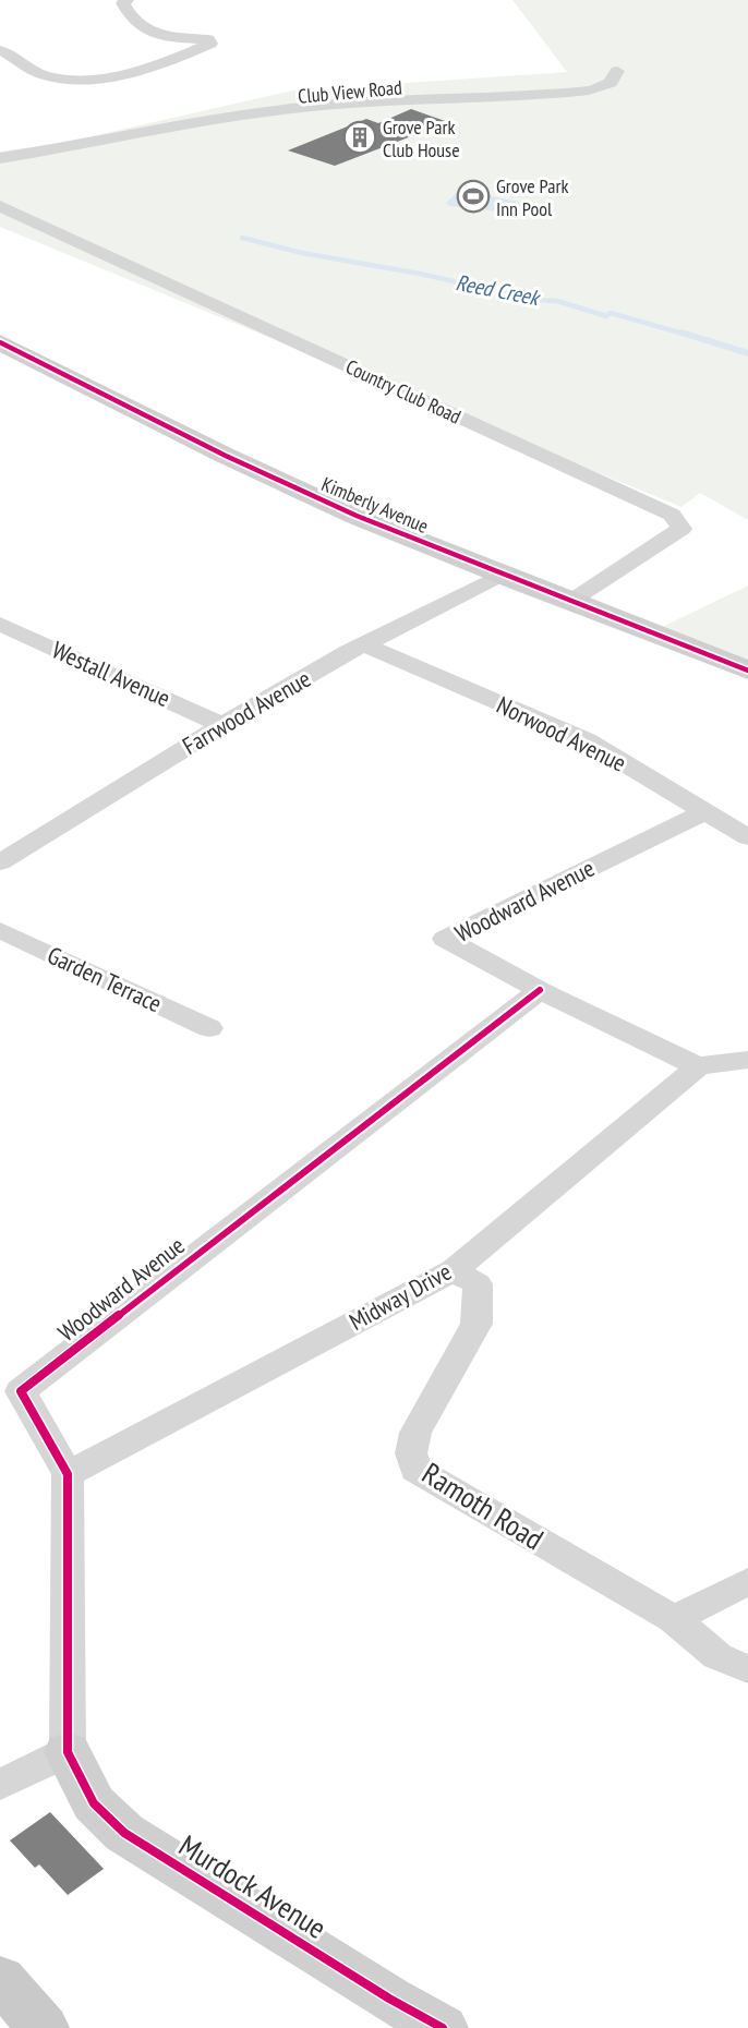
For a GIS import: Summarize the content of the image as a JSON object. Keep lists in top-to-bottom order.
{
  "streets": {
    "street": [
      "Club View Road",
      "Country Club Road",
      "Kimberly Avenue",
      "Westall Avenue",
      "Farrwood Avenue",
      "Norwood Avenue",
      "Woodward Avenue",
      "Garden Terrace",
      "Midway Drive",
      "Ramoth Road",
      "Murdock Avenue"
    ]
  },
  "crossings": [
    ["Country Club Road", "Kimberly Avenue"],
    ["Kimberly Avenue", "Farrwood Avenue"],
    ["Westall Avenue", "Farrwood Avenue"],
    ["Farrwood Avenue", "Norwood Avenue"],
    ["Norwood Avenue", "Woodward Avenue"],
    ["Woodward Avenue", "Midway Drive"],
    ["Woodward Avenue", "Murdock Avenue"],
    ["Midway Drive", "Ramoth Road"]
  ],
  "water": ["Reed Creek"],
  "places": {
    "building": ["Grove Park Club House"],
    "sports": ["Grove Park Inn Pool"]
  }
}
